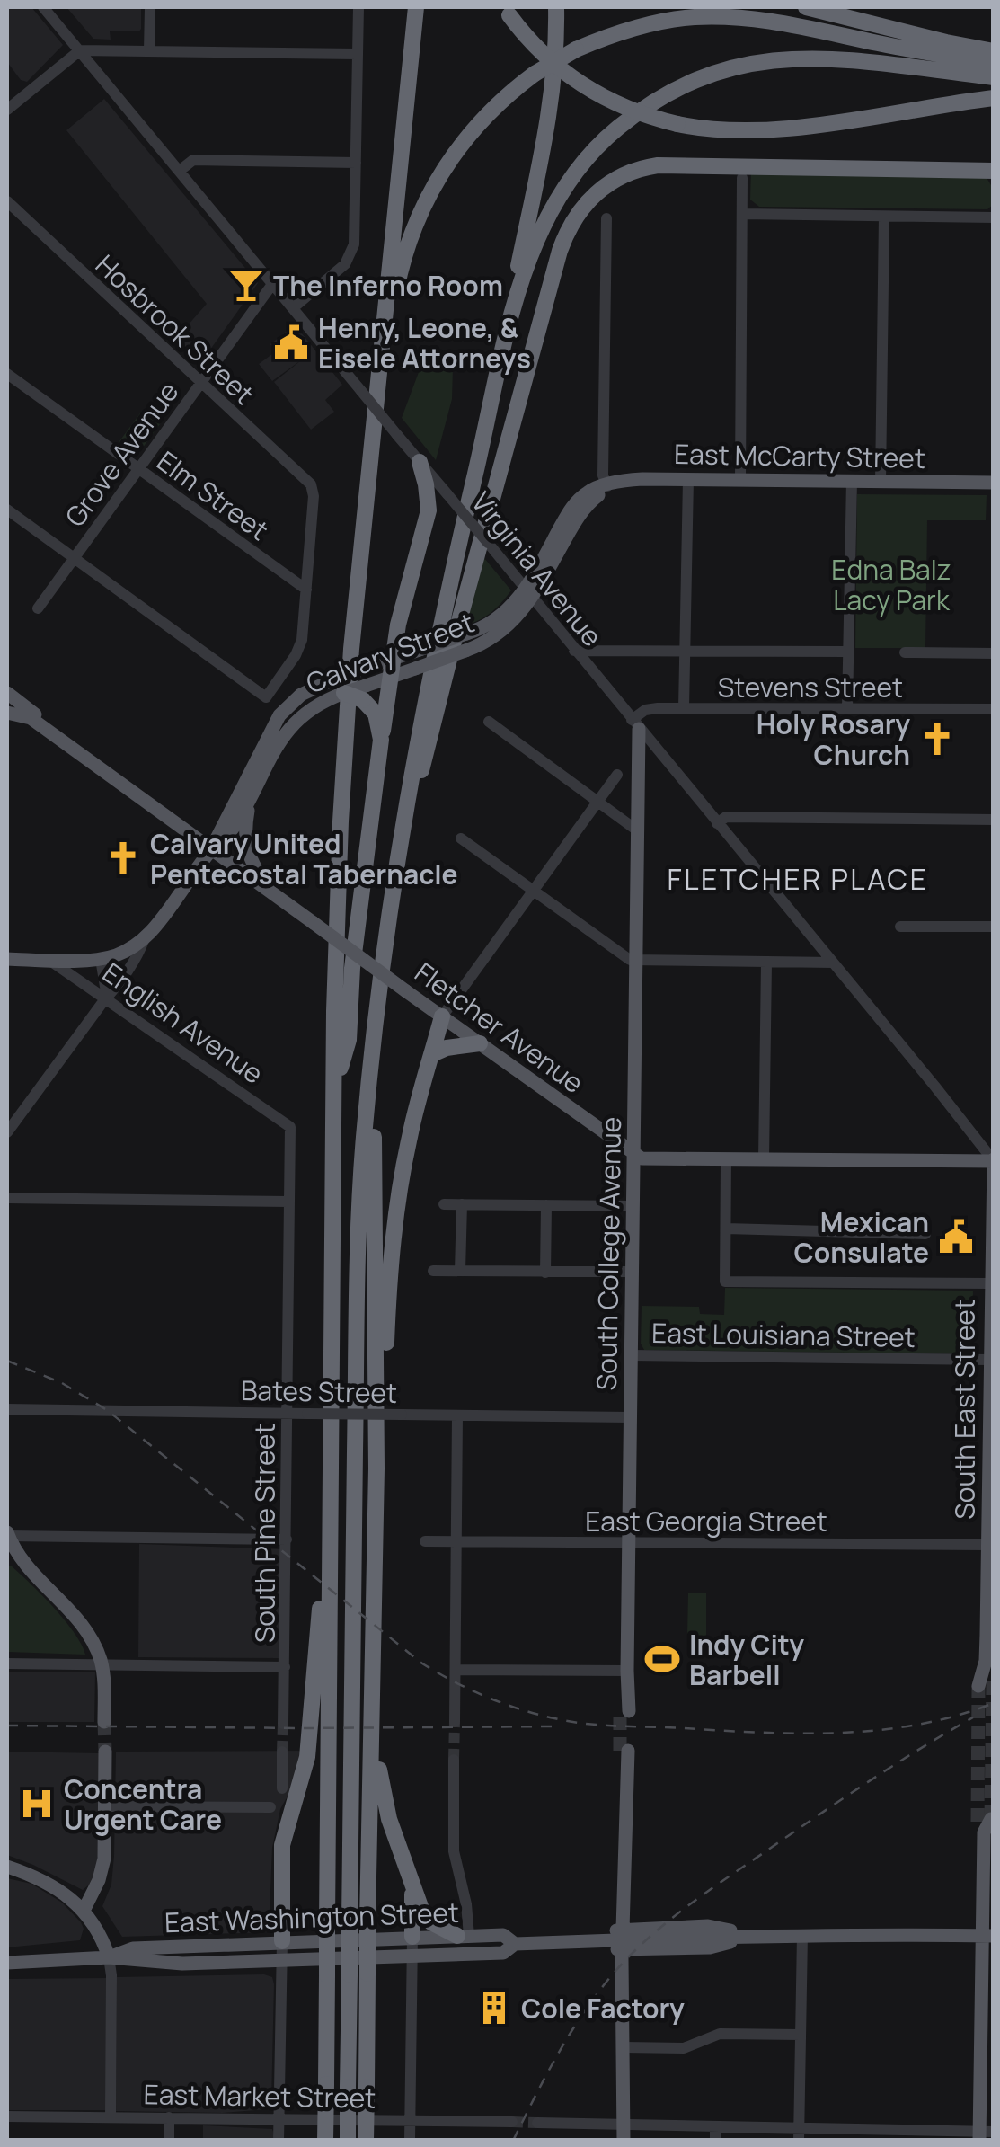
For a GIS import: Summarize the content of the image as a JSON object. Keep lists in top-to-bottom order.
{
  "streets": {
    "main road": [
      "East McCarty Street",
      "Calvary Street",
      "English Avenue",
      "Fletcher Avenue",
      "South College Avenue",
      "South East Street",
      "East Washington Street"
    ],
    "street": [
      "Hosbrook Street",
      "Grove Avenue",
      "Elm Street",
      "Virginia Avenue",
      "Stevens Street",
      "East Louisiana Street",
      "Bates Street",
      "East Georgia Street",
      "South Pine Street",
      "East Market Street"
    ]
  },
  "crossings": [
    ["Hosbrook Street", "Grove Avenue"],
    ["Hosbrook Street", "Elm Street"],
    ["Grove Avenue", "Elm Street"],
    ["Grove Avenue", "Virginia Avenue"],
    ["East McCarty Street", "Calvary Street"],
    ["Virginia Avenue", "Calvary Street"],
    ["Virginia Avenue", "Stevens Street"],
    ["Virginia Avenue", "Fletcher Avenue"],
    ["Virginia Avenue", "South College Avenue"],
    ["Virginia Avenue", "South East Street"],
    ["Calvary Street", "English Avenue"],
    ["Calvary Street", "Fletcher Avenue"],
    ["Stevens Street", "South College Avenue"],
    ["English Avenue", "South Pine Street"],
    ["Fletcher Avenue", "South College Avenue"],
    ["Fletcher Avenue", "South East Street"],
    ["South College Avenue", "East Louisiana Street"],
    ["South College Avenue", "Bates Street"],
    ["South College Avenue", "East Georgia Street"],
    ["East Louisiana Street", "South East Street"],
    ["Bates Street", "South Pine Street"],
    ["South East Street", "East Georgia Street"]
  ],
  "districts": ["FLETCHER PLACE"],
  "parks": ["Edna Balz Lacy Park"],
  "places": {
    "bar": ["The Inferno Room"],
    "public building": ["Henry, Leone, & Eisele Attorneys", "Mexican Consulate"],
    "church": ["Holy Rosary Church", "Calvary United Pentecostal Tabernacle"],
    "sports": ["Indy City Barbell"],
    "hospital": ["Concentra Urgent Care"],
    "building": ["Cole Factory"]
  }
}
